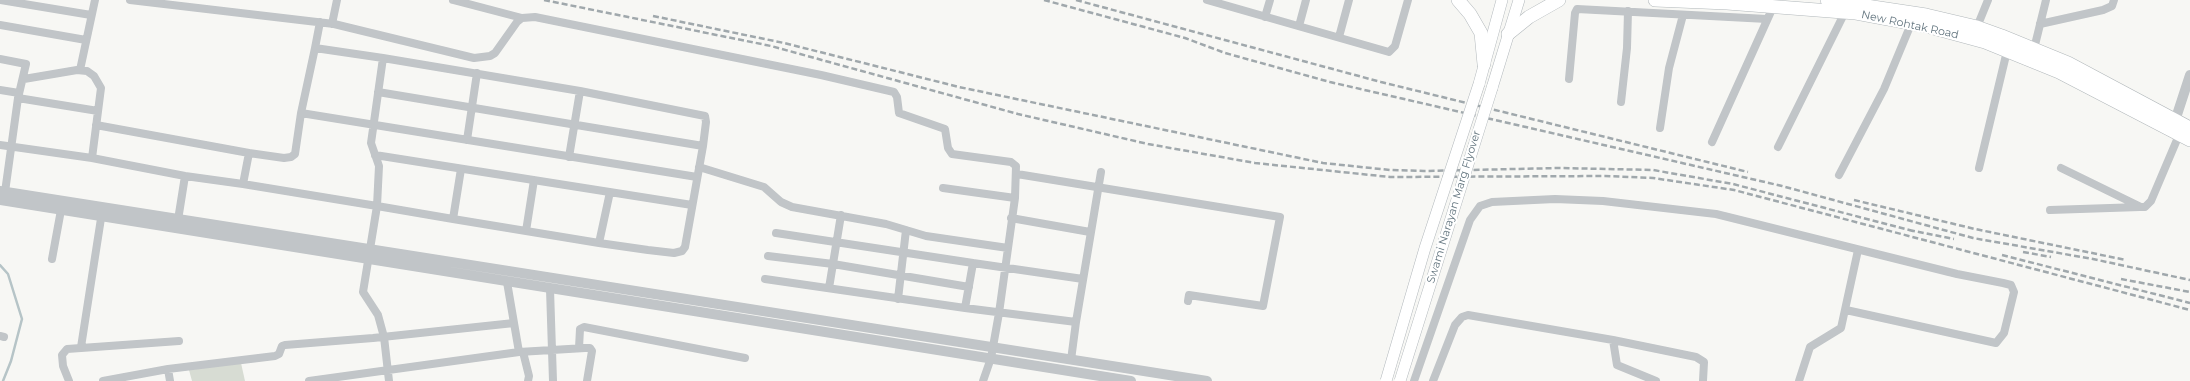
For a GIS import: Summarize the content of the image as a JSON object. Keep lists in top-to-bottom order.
{
  "streets": {
    "main road": ["New Rohtak Road", "Swami Narayan Marg Flyover"]
  }
}
